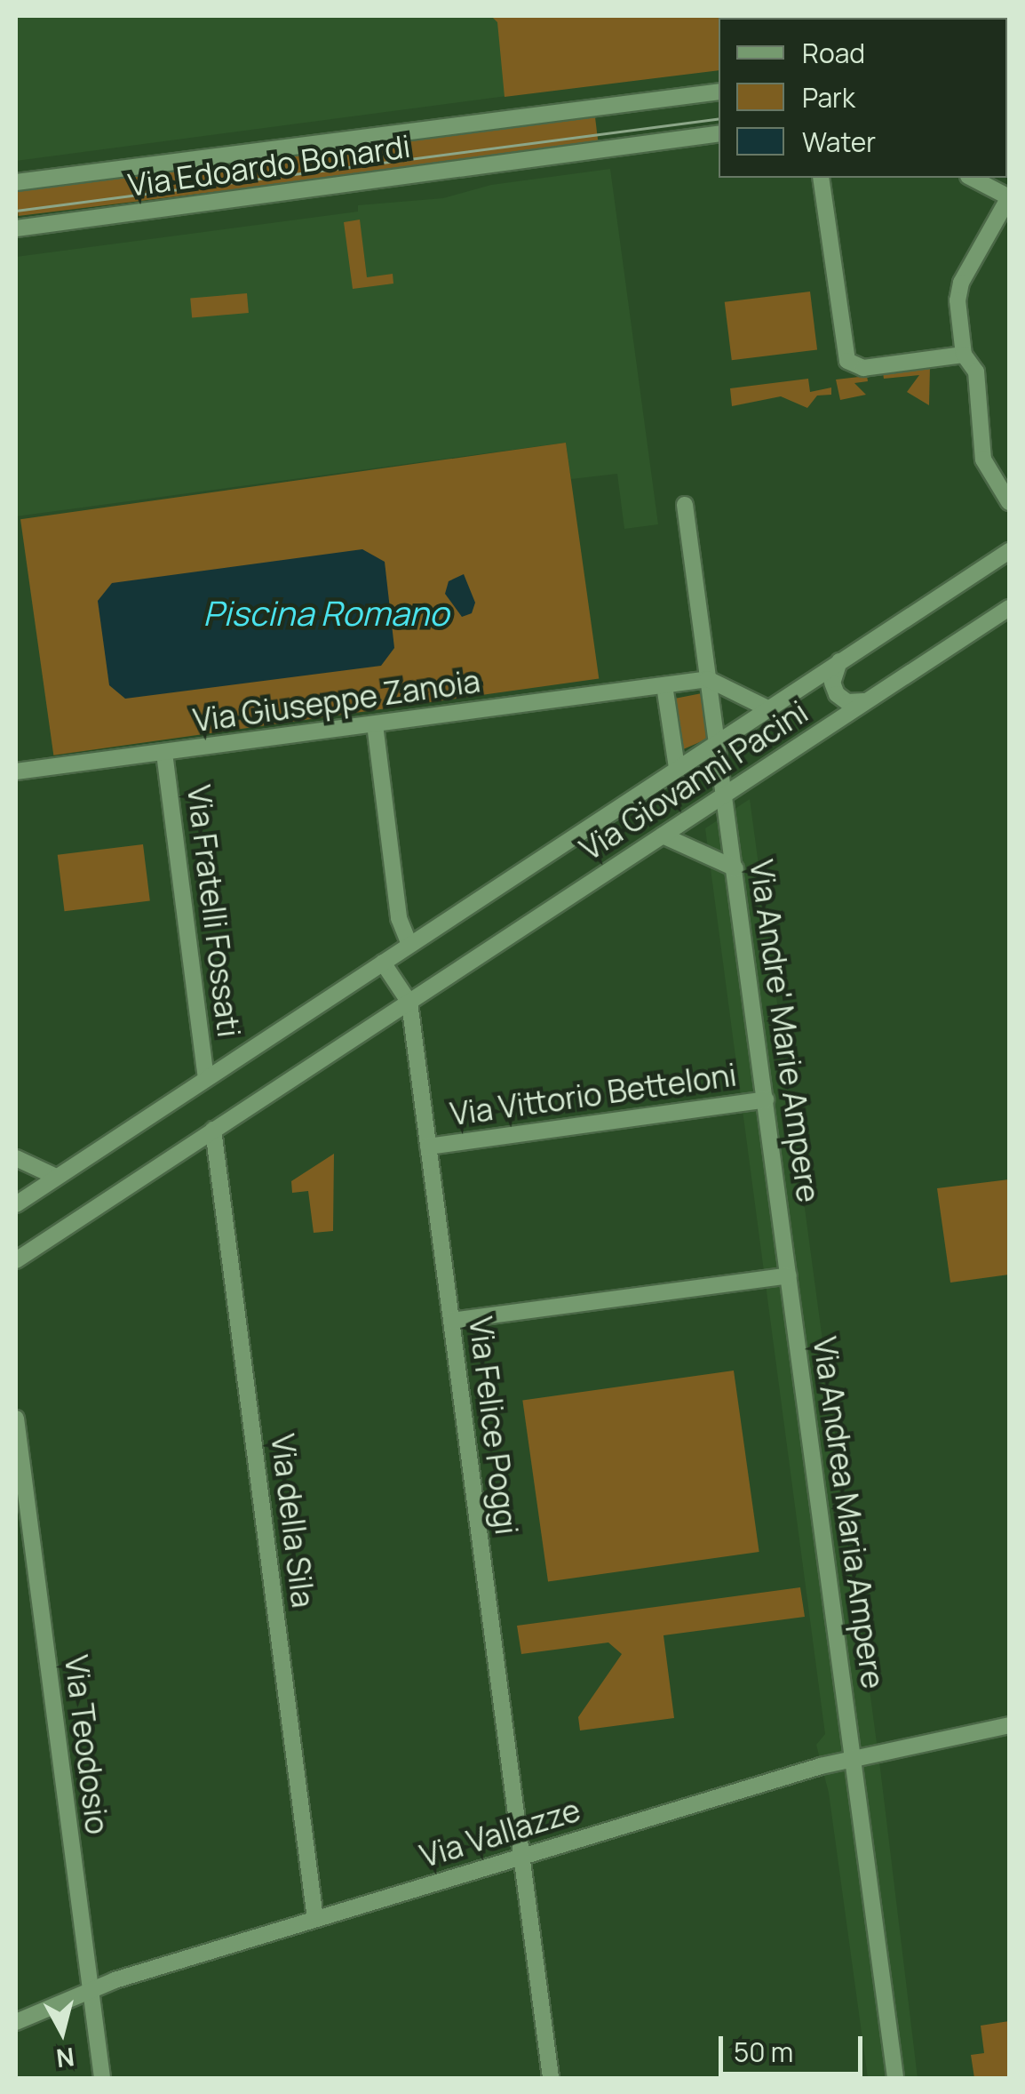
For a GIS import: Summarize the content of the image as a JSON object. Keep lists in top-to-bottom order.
{
  "streets": {
    "street": [
      "Via Edoardo Bonardi",
      "Via Giuseppe Zanoia",
      "Via Giovanni Pacini",
      "Via Fratelli Fossati",
      "Via Andre' Marie Ampere",
      "Via Vittorio Betteloni",
      "Via Felice Poggi",
      "Via Andrea Maria Ampere",
      "Via della Sila",
      "Via Teodosio",
      "Via Vallazze"
    ]
  },
  "crossings": [
    ["Via Giuseppe Zanoia", "Via Fratelli Fossati"],
    ["Via Giovanni Pacini", "Via Fratelli Fossati"],
    ["Via Giovanni Pacini", "Via Andre' Marie Ampere"],
    ["Via Giovanni Pacini", "Via Felice Poggi"],
    ["Via Giovanni Pacini", "Via della Sila"],
    ["Via Andre' Marie Ampere", "Via Vittorio Betteloni"],
    ["Via Andre' Marie Ampere", "Via Andrea Maria Ampere"],
    ["Via Vittorio Betteloni", "Via Felice Poggi"],
    ["Via Felice Poggi", "Via Vallazze"],
    ["Via Andrea Maria Ampere", "Via Vallazze"],
    ["Via della Sila", "Via Vallazze"],
    ["Via Teodosio", "Via Vallazze"]
  ],
  "water": ["Piscina Romano"],
  "legend": ["Road", "Park", "Water"],
  "scale_bar": "50 m",
  "north": "bottom"
}
